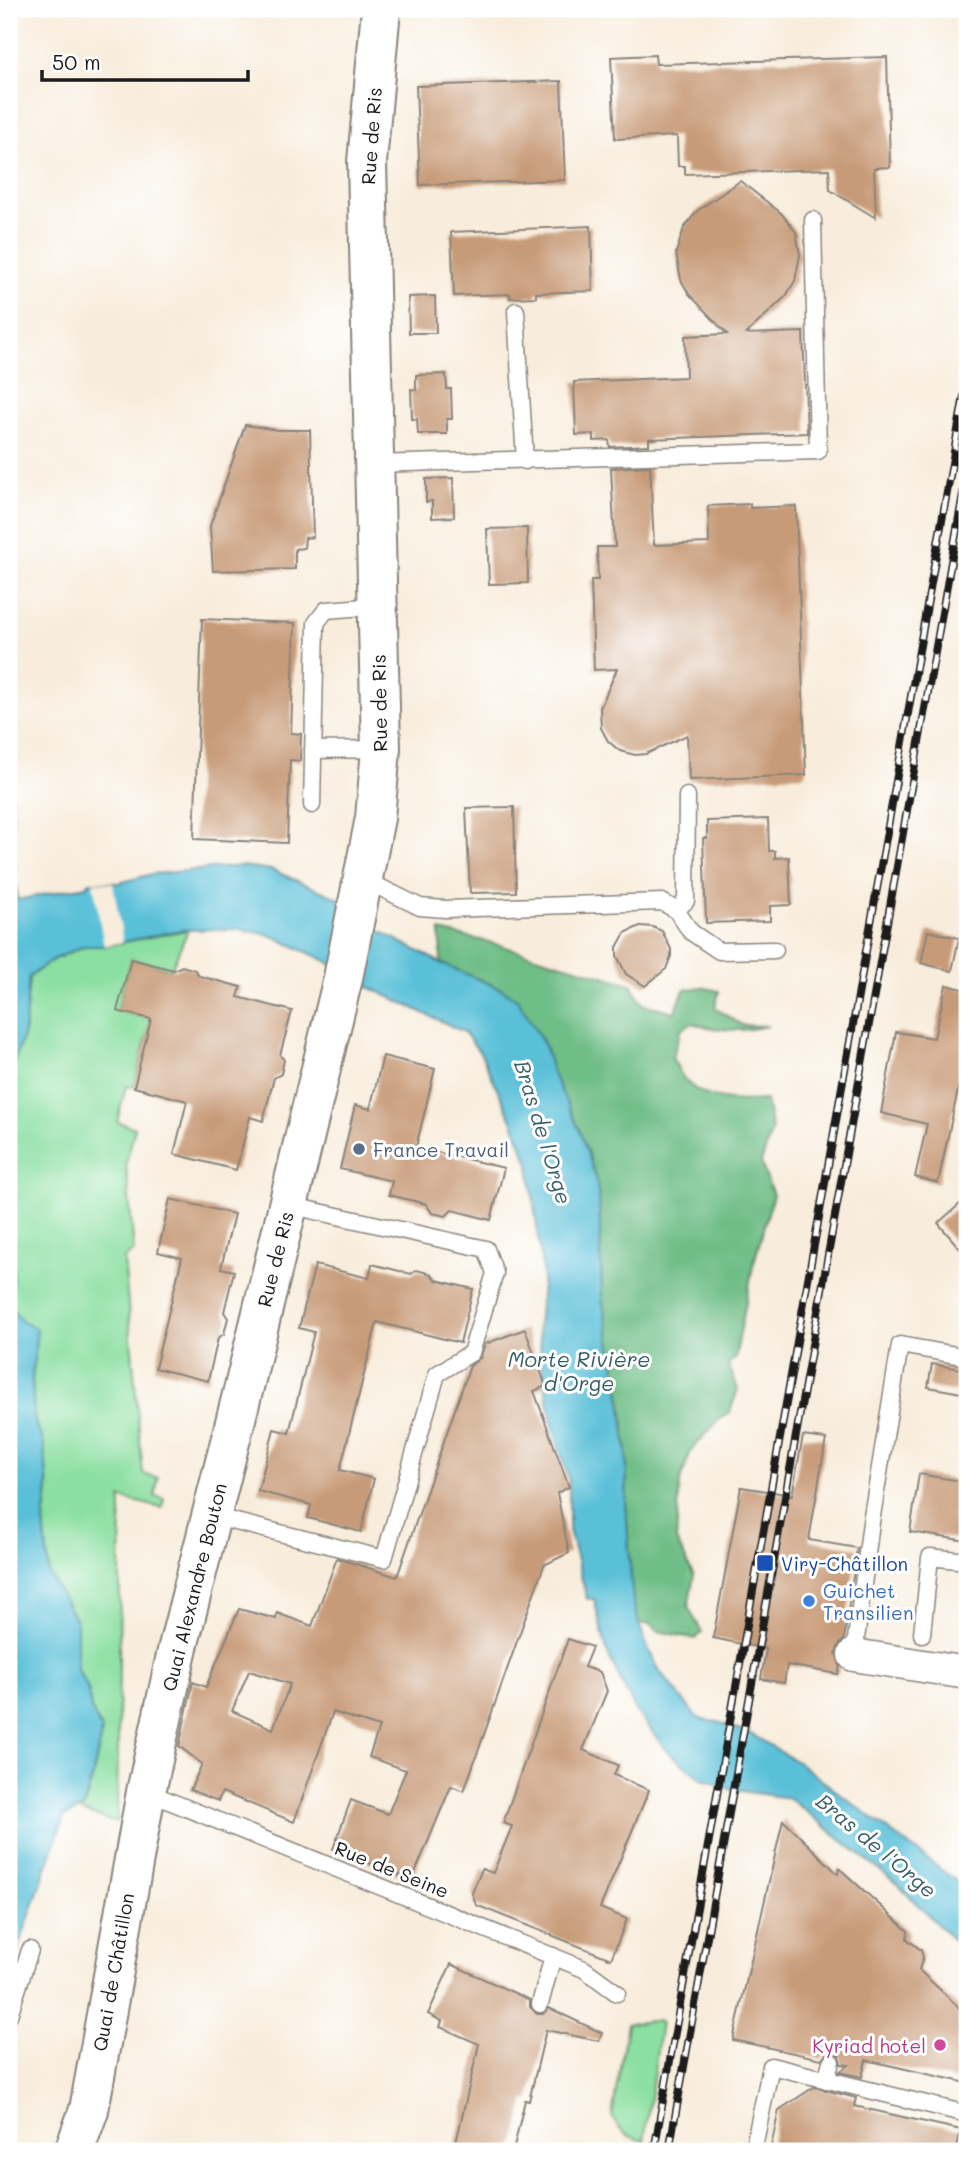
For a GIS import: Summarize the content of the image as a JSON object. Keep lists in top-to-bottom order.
{
  "streets": {
    "main road": ["Rue de Ris", "Quai Alexandre Bouton", "Quai de Châtillon"],
    "lane": ["Rue de Seine"]
  },
  "crossings": [
    ["Rue de Ris", "Quai Alexandre Bouton"],
    ["Quai Alexandre Bouton", "Rue de Seine"],
    ["Quai Alexandre Bouton", "Quai de Châtillon"],
    ["Rue de Seine", "Quai de Châtillon"]
  ],
  "water": ["Bras de l'Orge", "Morte Rivière d'Orge"],
  "places": {
    "other": ["France Travail", "Guichet Transilien", "Kyriad hotel"],
    "transit": ["Viry-Châtillon"]
  },
  "scale_bar": "50 m"
}
